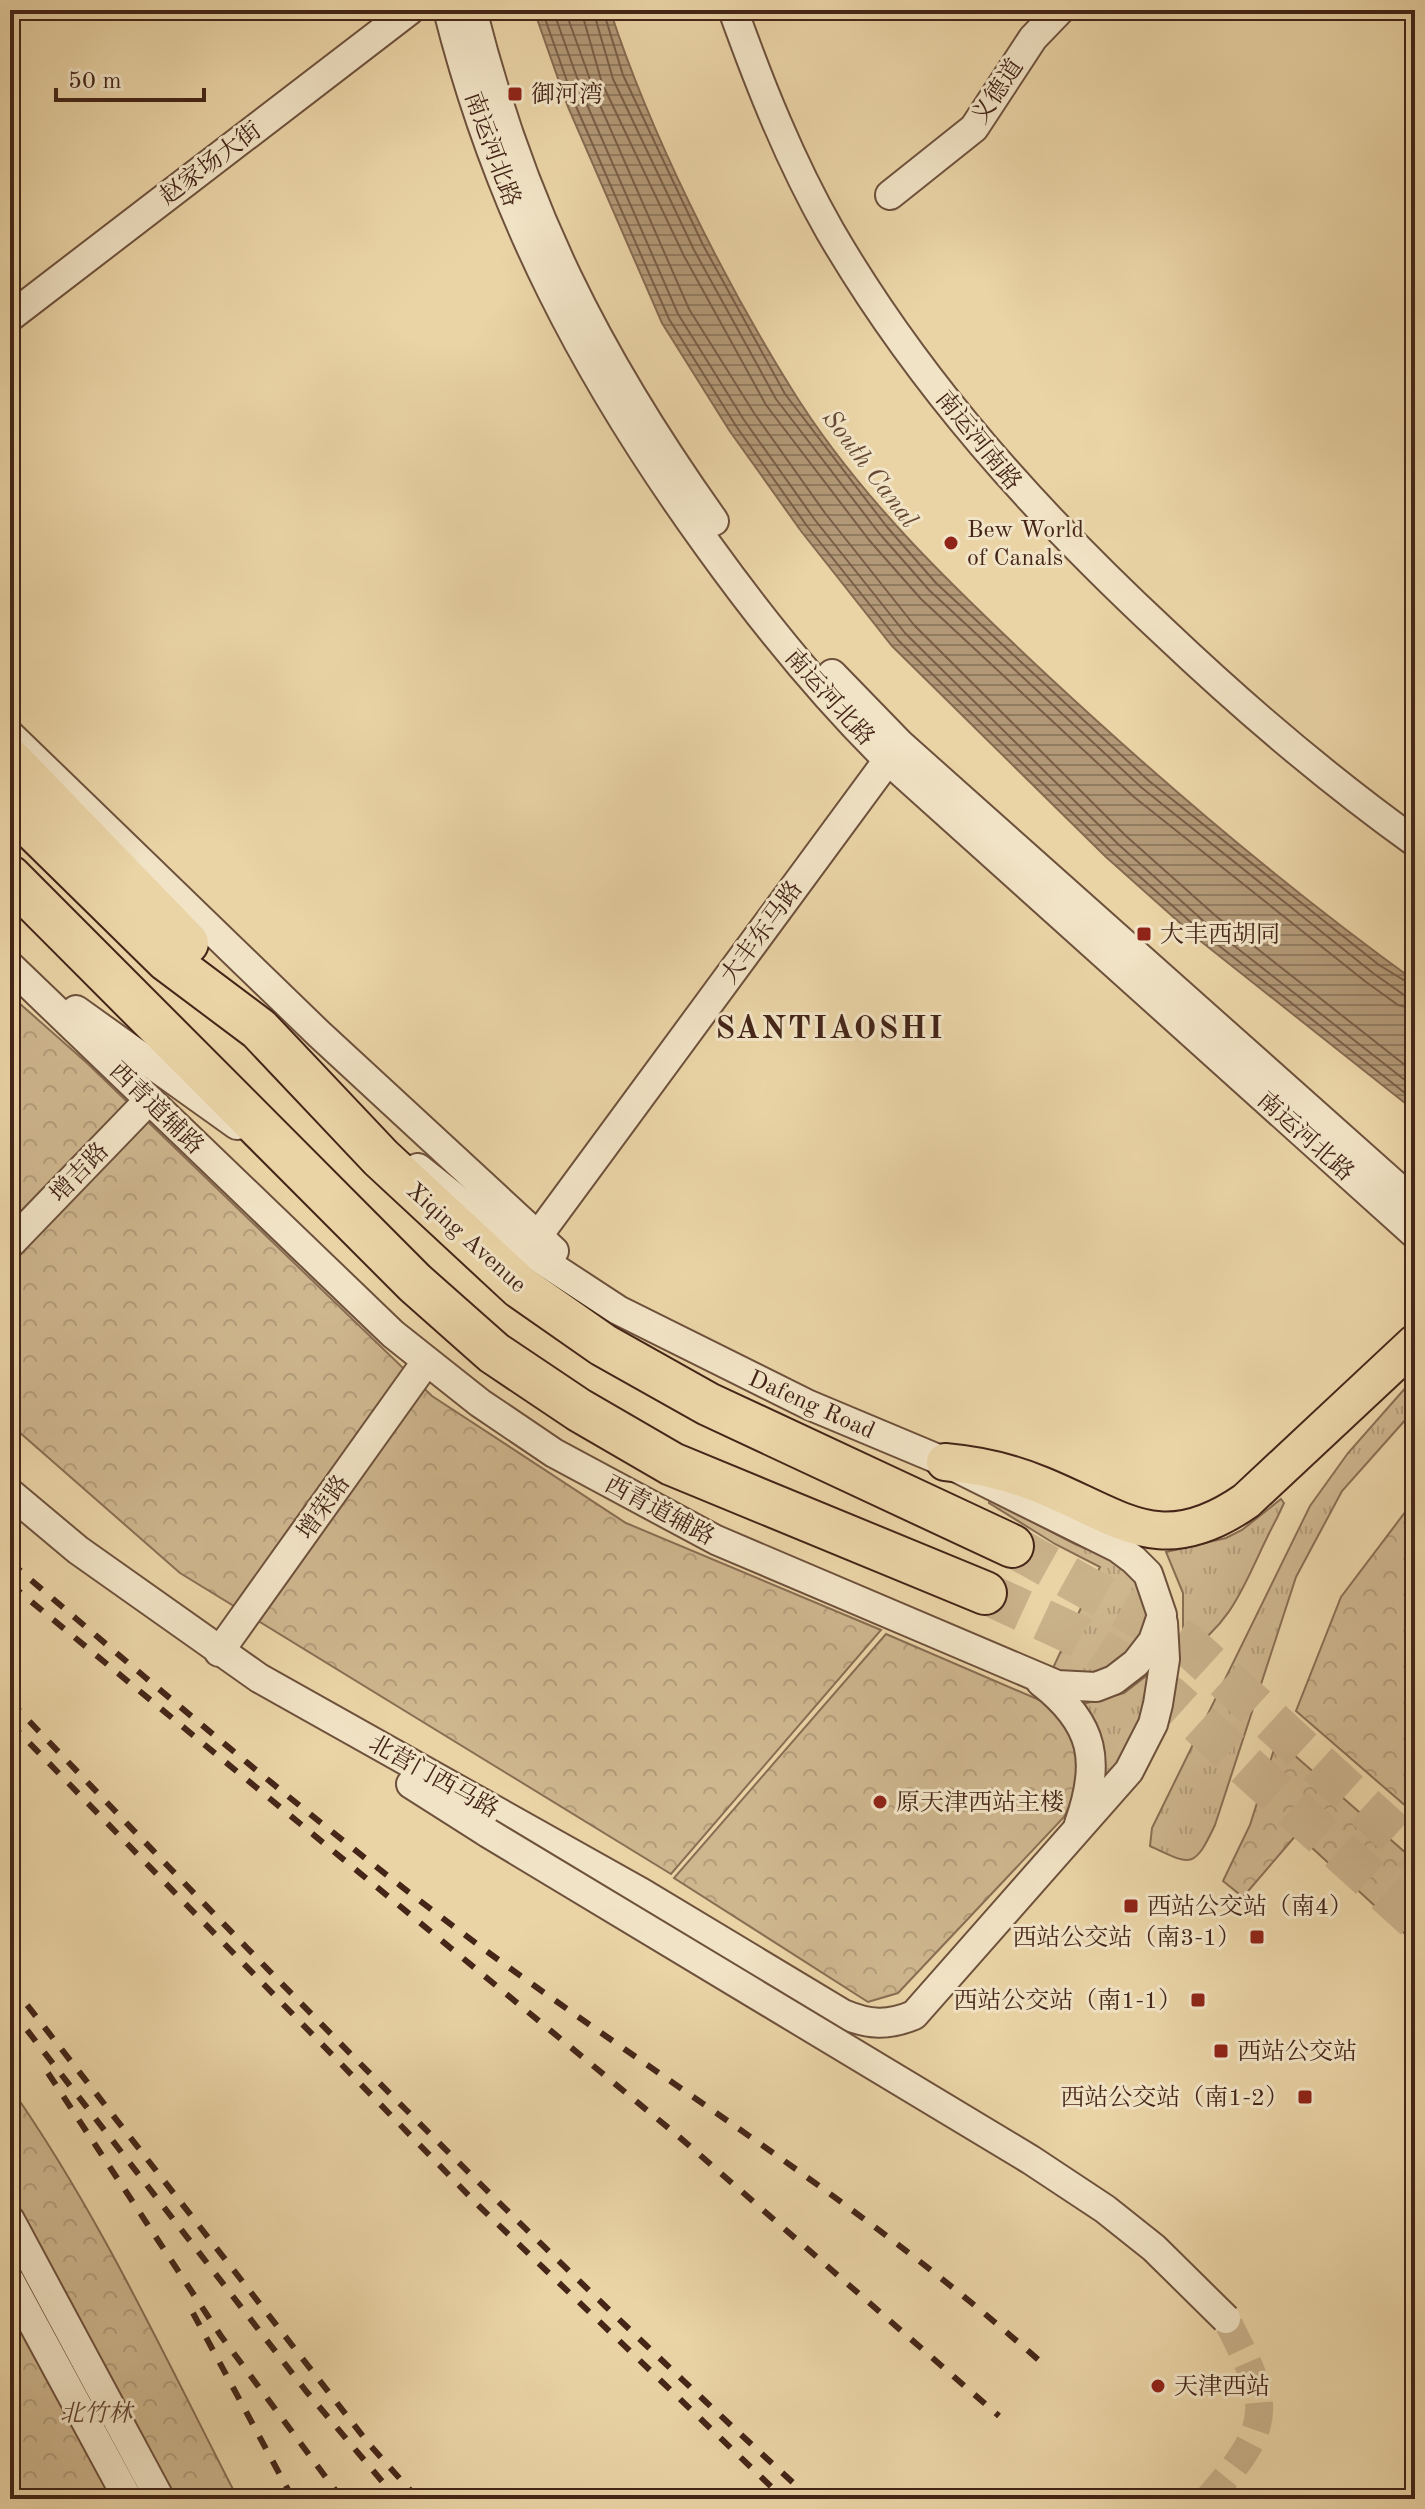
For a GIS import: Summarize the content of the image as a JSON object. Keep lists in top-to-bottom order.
{
  "streets": {
    "highway": ["Xiqing Avenue"],
    "street": [
      "义德道",
      "南运河北路",
      "赵家场大街",
      "南运河南路",
      "大丰东马路",
      "西青道辅路",
      "增吉路",
      "Dafeng Road",
      "增荣路",
      "北营门西马路"
    ]
  },
  "crossings": [
    ["南运河北路", "大丰东马路"],
    ["西青道辅路", "增吉路"],
    ["西青道辅路", "增荣路"],
    ["增荣路", "北营门西马路"]
  ],
  "districts": ["SANTIAOSHI"],
  "water": ["South Canal"],
  "parks": ["北竹林"],
  "places": {
    "transit": [
      "御河湾",
      "大丰西胡同",
      "西站公交站（南4）",
      "西站公交站（南3-1）",
      "西站公交站（南1-1）",
      "西站公交站",
      "西站公交站（南1-2）"
    ],
    "other": ["Bew World of Canals", "原天津西站主楼", "天津西站"]
  },
  "scale_bar": "50 m"
}
